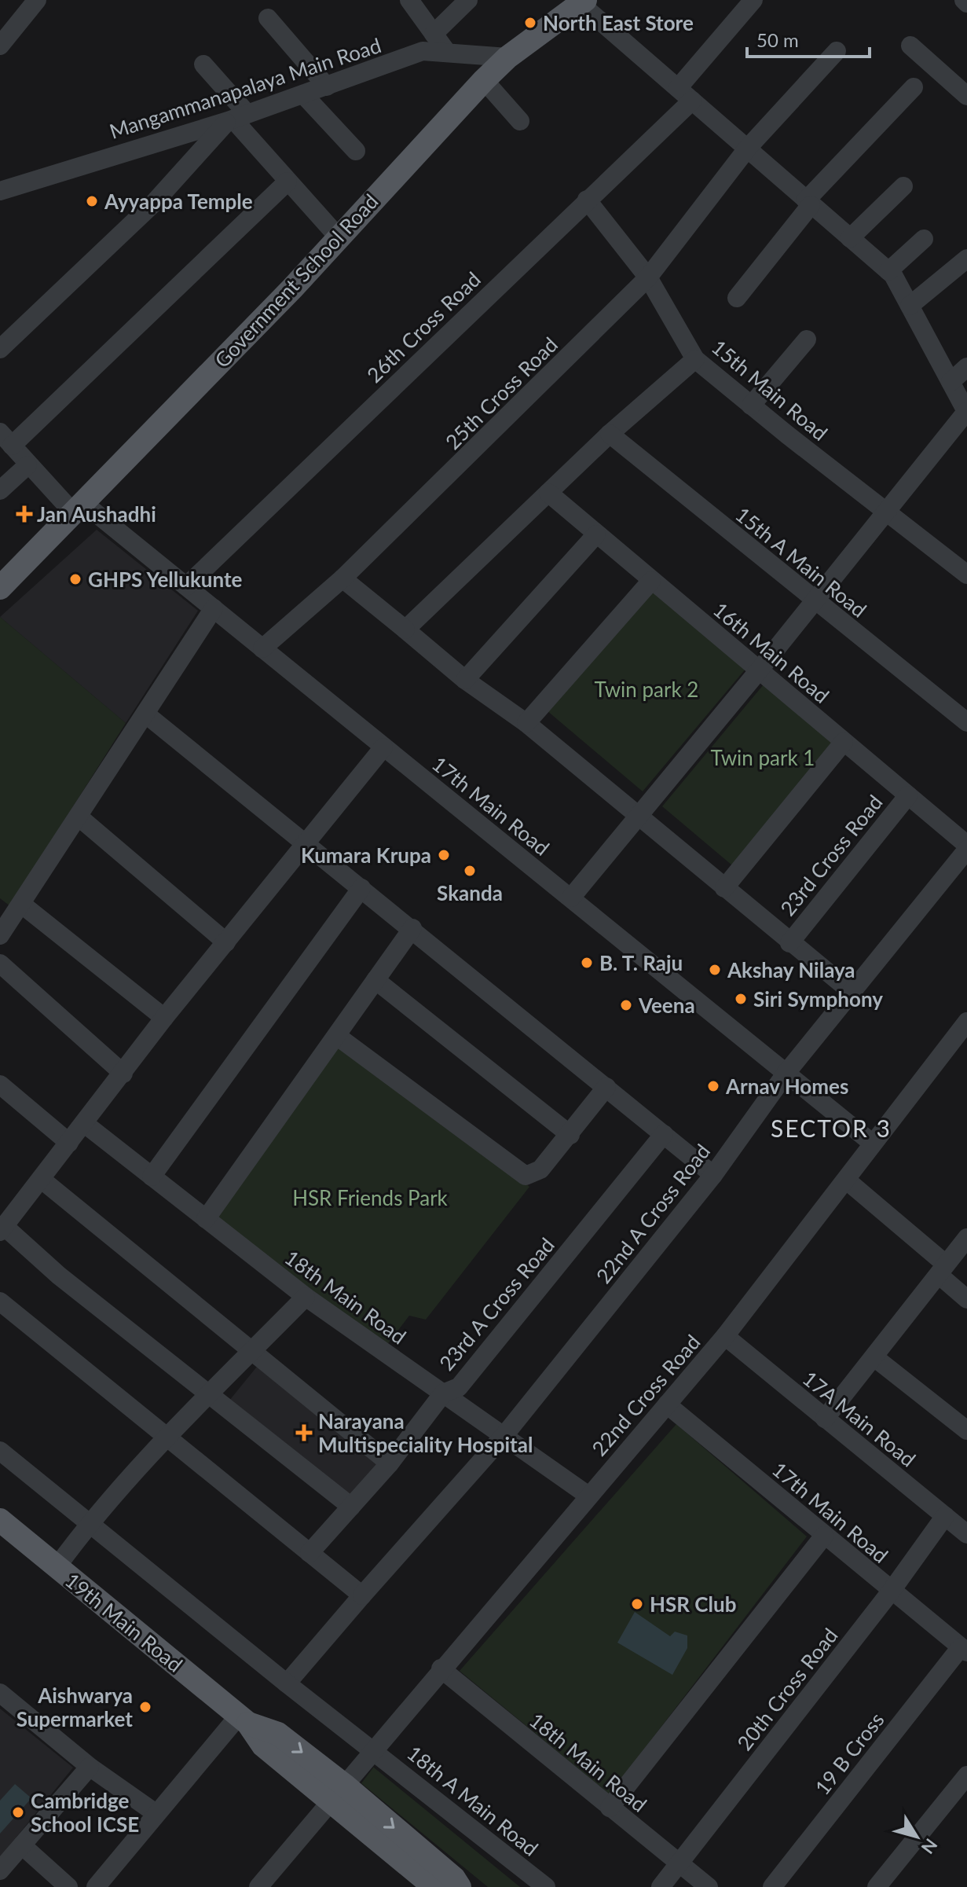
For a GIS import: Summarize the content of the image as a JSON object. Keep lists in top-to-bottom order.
{
  "streets": {
    "main road": ["Government School Road", "19th Main Road"],
    "street": [
      "Mangammanapalaya Main Road",
      "26th Cross Road",
      "15th Main Road",
      "25th Cross Road",
      "15th A Main Road",
      "16th Main Road",
      "17th Main Road",
      "23rd Cross Road",
      "22nd A Cross Road",
      "18th Main Road",
      "23rd A Cross Road",
      "22nd Cross Road",
      "17A Main Road",
      "20th Cross Road",
      "19 B Cross",
      "18th A Main Road"
    ]
  },
  "crossings": [
    ["Mangammanapalaya Main Road", "Government School Road"],
    ["Government School Road", "17th Main Road"],
    ["26th Cross Road", "15th Main Road"],
    ["26th Cross Road", "17th Main Road"],
    ["15th Main Road", "25th Cross Road"],
    ["25th Cross Road", "17th Main Road"],
    ["16th Main Road", "23rd Cross Road"],
    ["17th Main Road", "22nd A Cross Road"],
    ["17th Main Road", "22nd Cross Road"],
    ["17th Main Road", "20th Cross Road"],
    ["17th Main Road", "19 B Cross"],
    ["22nd A Cross Road", "18th Main Road"],
    ["18th Main Road", "23rd A Cross Road"],
    ["18th Main Road", "22nd Cross Road"],
    ["18th Main Road", "20th Cross Road"],
    ["22nd Cross Road", "17A Main Road"],
    ["22nd Cross Road", "19th Main Road"],
    ["22nd Cross Road", "18th A Main Road"],
    ["17A Main Road", "20th Cross Road"]
  ],
  "districts": ["SECTOR 3"],
  "parks": ["Twin park 2", "Twin park 1", "HSR Friends Park"],
  "places": {
    "other": [
      "North East Store",
      "Ayyappa Temple",
      "GHPS Yellukunte",
      "Kumara Krupa",
      "Skanda",
      "B. T. Raju",
      "Akshay Nilaya",
      "Siri Symphony",
      "Veena",
      "Arnav Homes",
      "HSR Club",
      "Aishwarya Supermarket",
      "Cambridge School ICSE"
    ],
    "health": ["Jan Aushadhi", "Narayana Multispeciality Hospital"]
  },
  "scale_bar": "50 m",
  "north": "bottom right"
}
